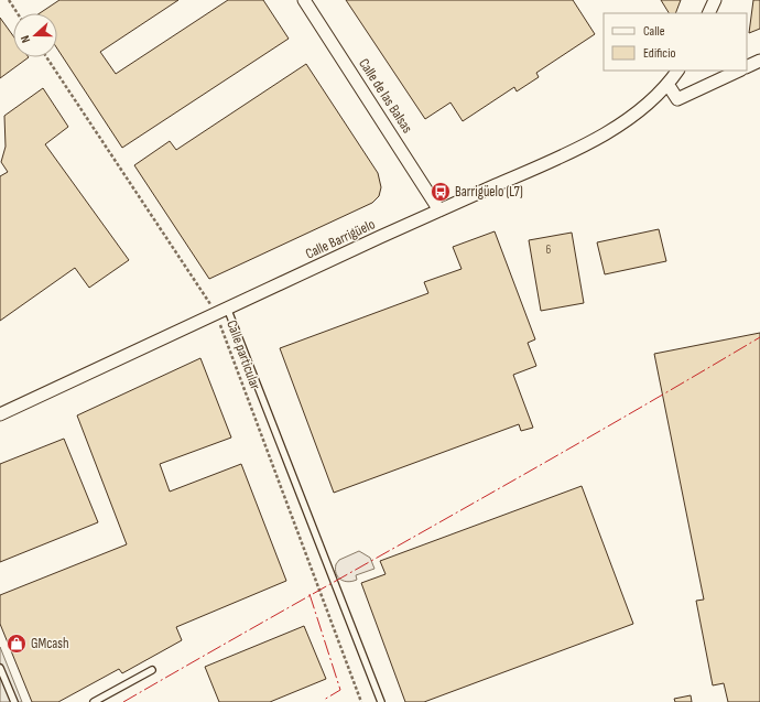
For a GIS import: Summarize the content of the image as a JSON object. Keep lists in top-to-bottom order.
{
  "streets": {
    "street": ["Calle de las Balsas", "Calle Barrigüelo"],
    "path": ["Calle particular"]
  },
  "crossings": [
    ["Calle de las Balsas", "Calle Barrigüelo"],
    ["Calle Barrigüelo", "Calle particular"]
  ],
  "places": {
    "bus stop": ["Barrigüelo (L7)"],
    "shop": ["GMcash"]
  },
  "house_numbers": ["6"],
  "legend": ["Calle", "Edificio"],
  "north": "left"
}
